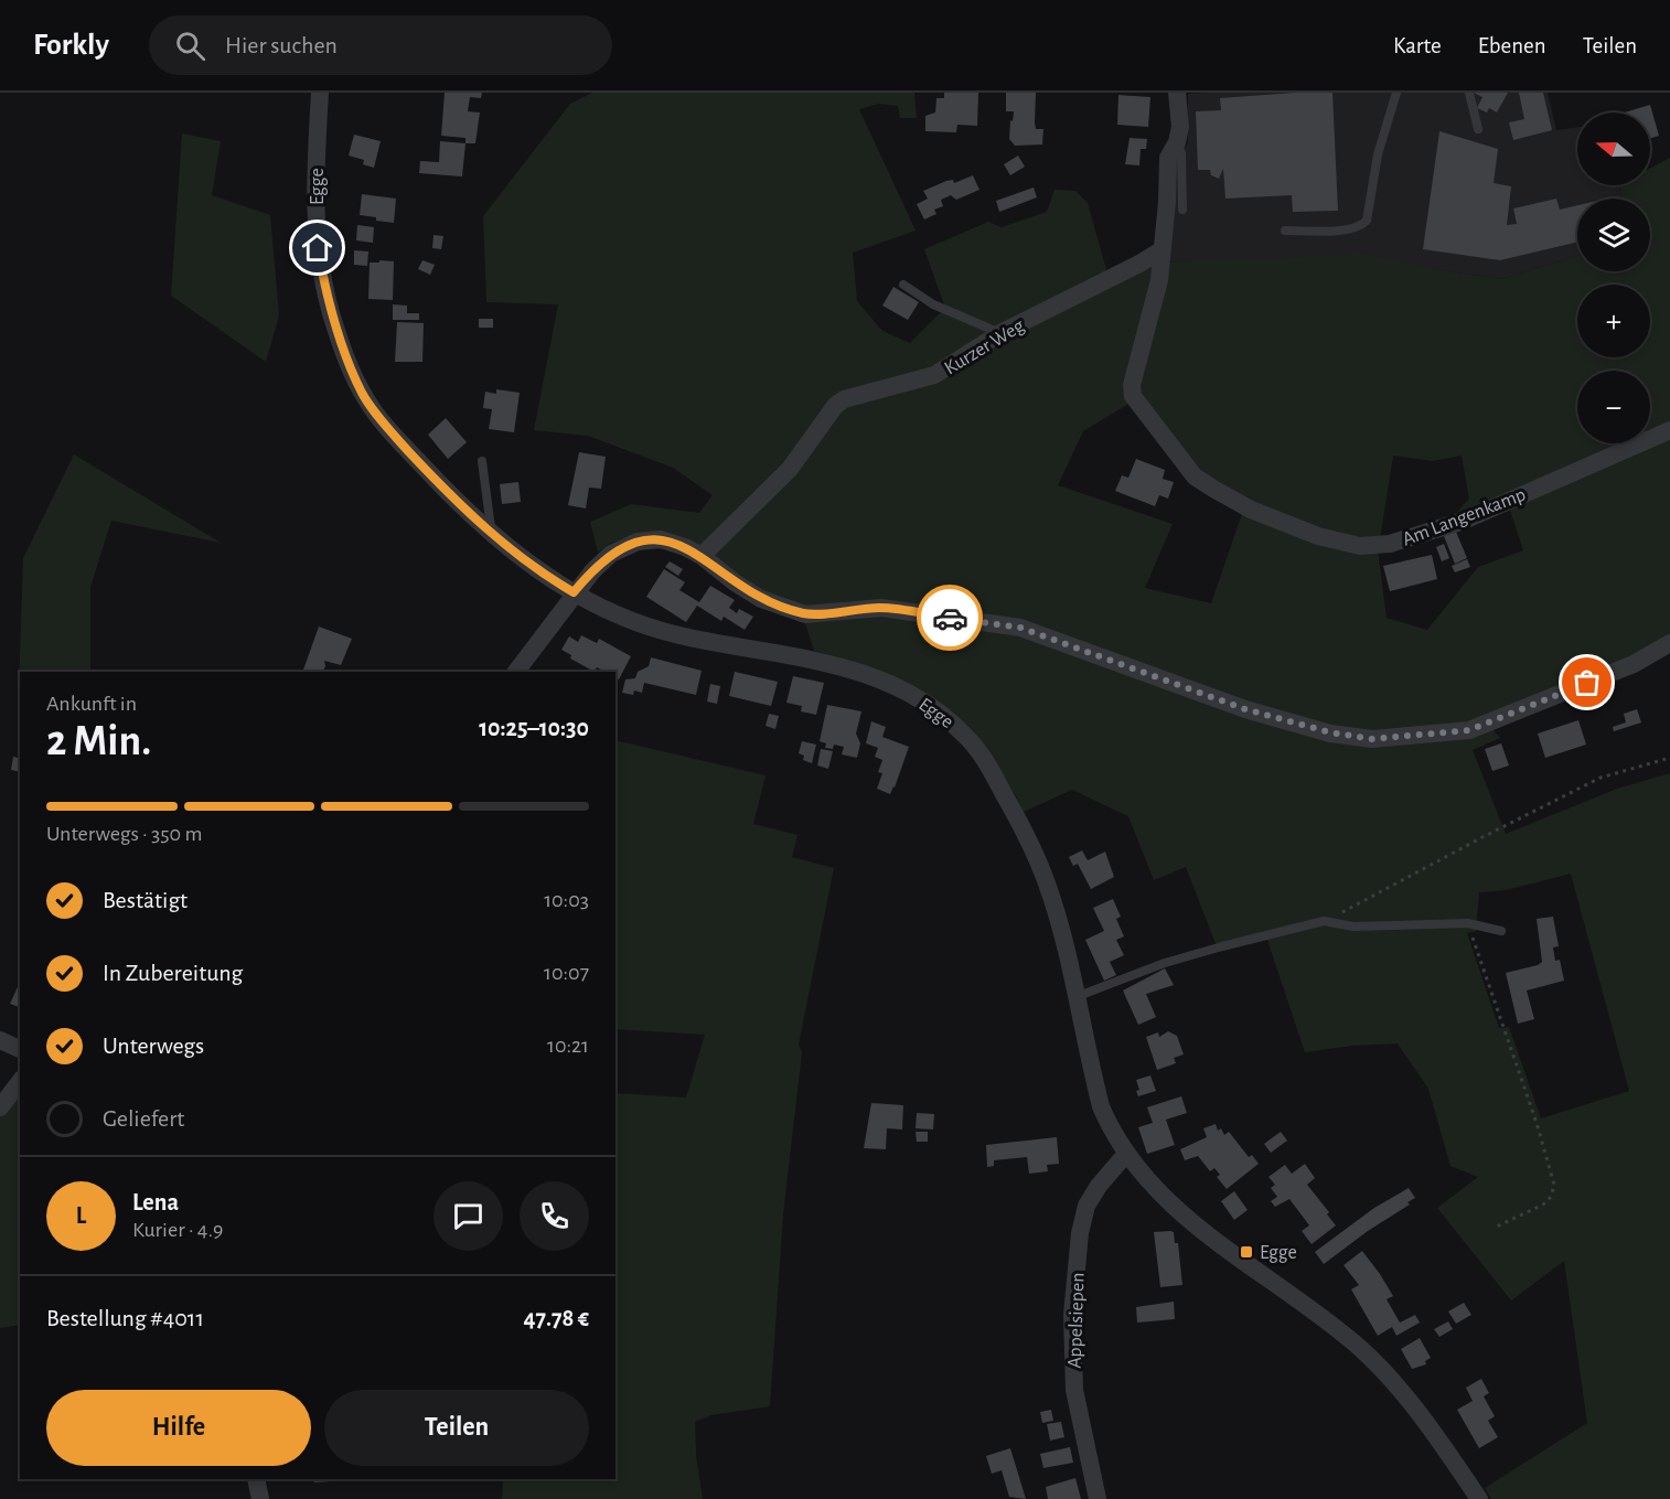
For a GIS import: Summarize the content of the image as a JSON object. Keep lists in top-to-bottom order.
{
  "streets": {
    "street": [
      "Egge",
      "Kurzer Weg",
      "Am Langenkamp",
      "Appelsiepen"
    ]
  },
  "crossings": [
    ["Egge", "Appelsiepen"],
    ["Kurzer Weg", "Am Langenkamp"]
  ],
  "places": {
    "transit": ["Egge"]
  },
  "north": "left",
  "page": {
    "header": "Forkly",
    "search": "Hier suchen",
    "nav": ["Karte", "Ebenen", "Teilen"],
    "map_buttons": ["+", "−"],
    "heading": ["2 Min.", "Ankunft in", "10:25–10:30"],
    "panel": [
      "Lena",
      "Kurier · 4.9",
      "Bestellung #4011",
      "47.78 €"
    ],
    "bar": "Unterwegs · 350 m",
    "list": [
      ["Bestätigt", "10:03"],
      ["In Zubereitung", "10:07"],
      ["Unterwegs", "10:21"],
      "Geliefert"
    ],
    "round": "L",
    "buttons": ["Hilfe", "Teilen"]
  }
}
